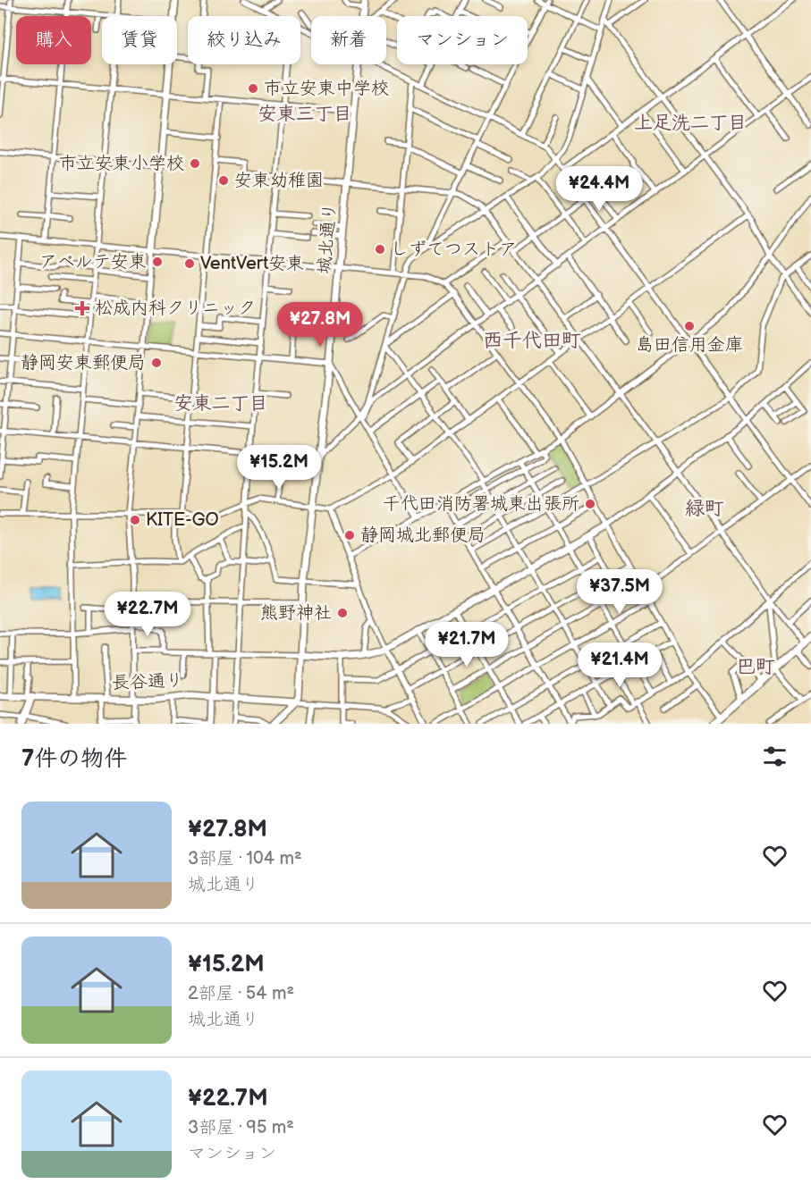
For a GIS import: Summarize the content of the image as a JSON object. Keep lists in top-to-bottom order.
{
  "streets": {
    "street": ["城北通り", "長谷通り"]
  },
  "crossings": [
    ["城北通り", "長谷通り"]
  ],
  "districts": [
    "安東三丁目",
    "上足洗二丁目",
    "西千代田町",
    "安東二丁目",
    "緑町",
    "巴町"
  ],
  "places": {
    "other": [
      "市立安東中学校",
      "市立安東小学校",
      "安東幼稚園",
      "しずてつストア",
      "アベルテ安東",
      "VentVert安東",
      "島田信用金庫",
      "静岡安東郵便局",
      "千代田消防署城東出張所",
      "KITE-GO",
      "静岡城北郵便局",
      "熊野神社"
    ],
    "health": ["松成内科クリニック"]
  },
  "page": {
    "chip": [
      "購入",
      "賃貸",
      "絞り込み",
      "新着",
      "マンション"
    ],
    "price": [
      "¥24.4M",
      "¥27.8M",
      "¥15.2M",
      "¥37.5M",
      "¥22.7M",
      "¥21.7M",
      "¥21.4M"
    ],
    "heading": "7件の物件",
    "list": [
      {
        "name": "¥27.8M",
        "note": "3部屋 · 104 m² · 城北通り"
      },
      {
        "name": "¥15.2M",
        "note": "2部屋 · 54 m² · 城北通り"
      },
      {
        "name": "¥22.7M",
        "note": "3部屋 · 95 m² · マンション"
      }
    ]
  }
}
